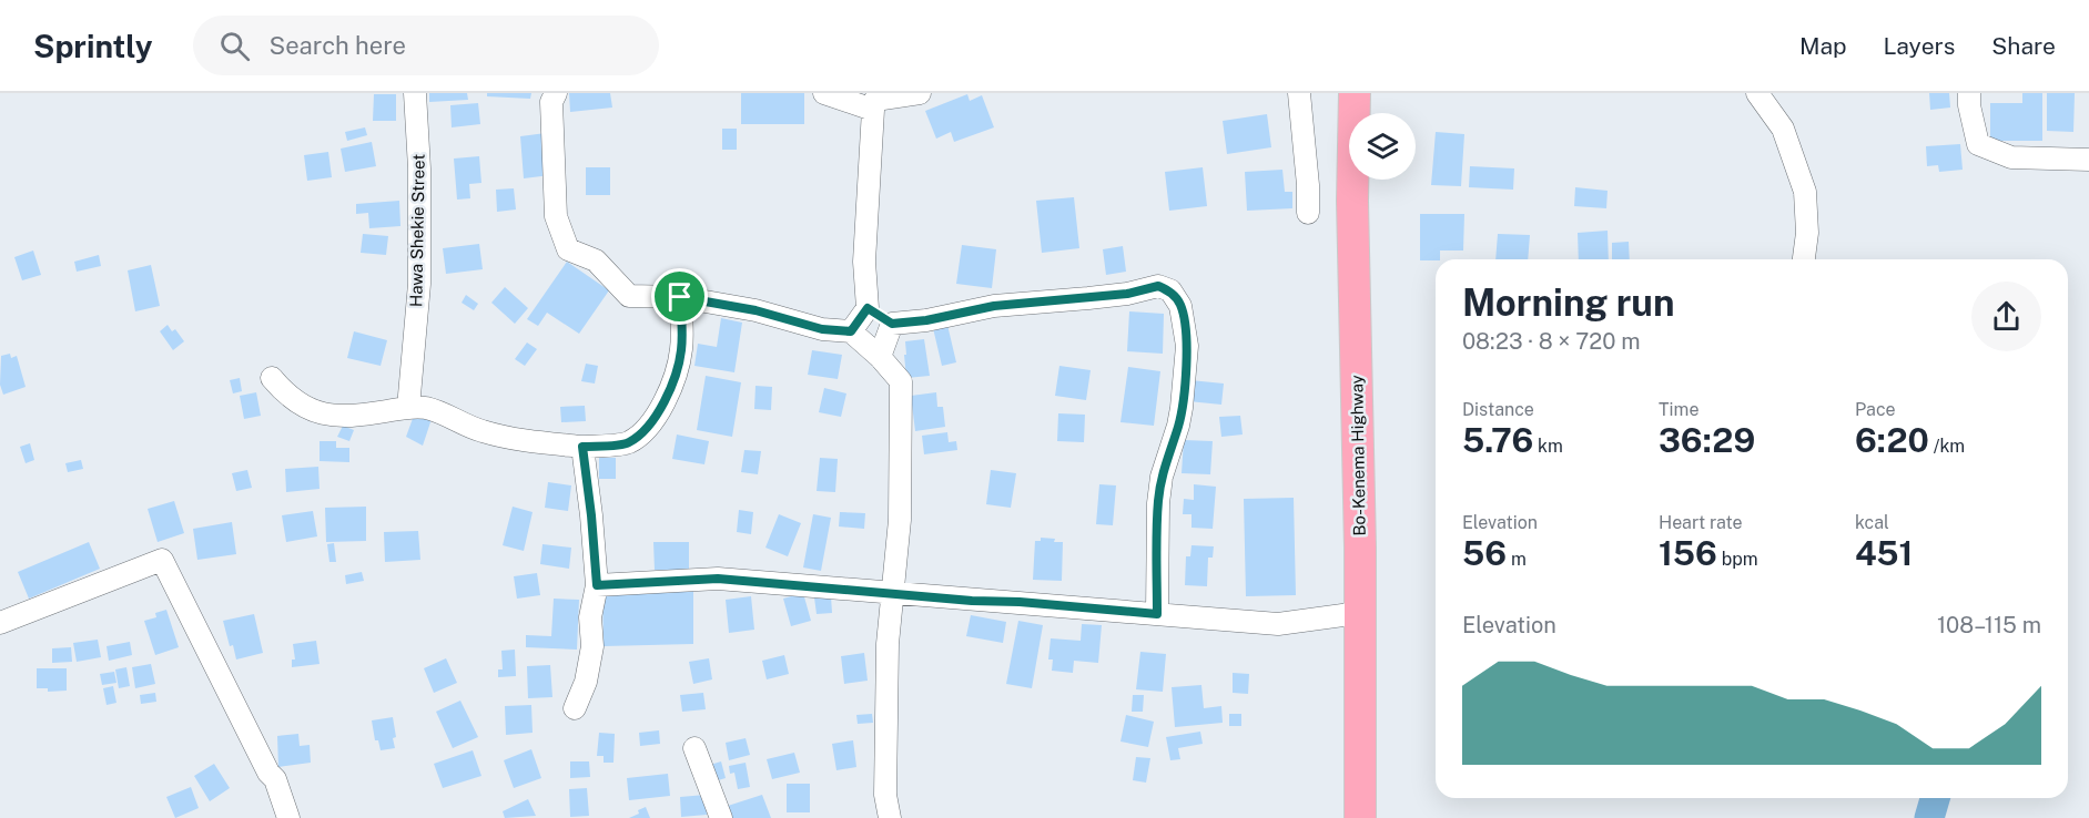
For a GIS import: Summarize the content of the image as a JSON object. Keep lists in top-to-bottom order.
{
  "streets": {
    "highway": ["Bo-Kenema Highway"],
    "street": ["Hawa Shekie Street"]
  },
  "page": {
    "header": "Sprintly",
    "search": "Search here",
    "nav": ["Map", "Layers", "Share"],
    "heading": ["Morning run", "08:23 · 8 × 720 m"],
    "stats": [
      ["Distance", "5.76 km"],
      ["Time", "36:29"],
      ["Pace", "6:20 /km"],
      ["Elevation", "56 m"],
      ["Heart rate", "156 bpm"],
      ["kcal", "451"]
    ],
    "chart": ["Elevation", "108–115 m"]
  }
}
